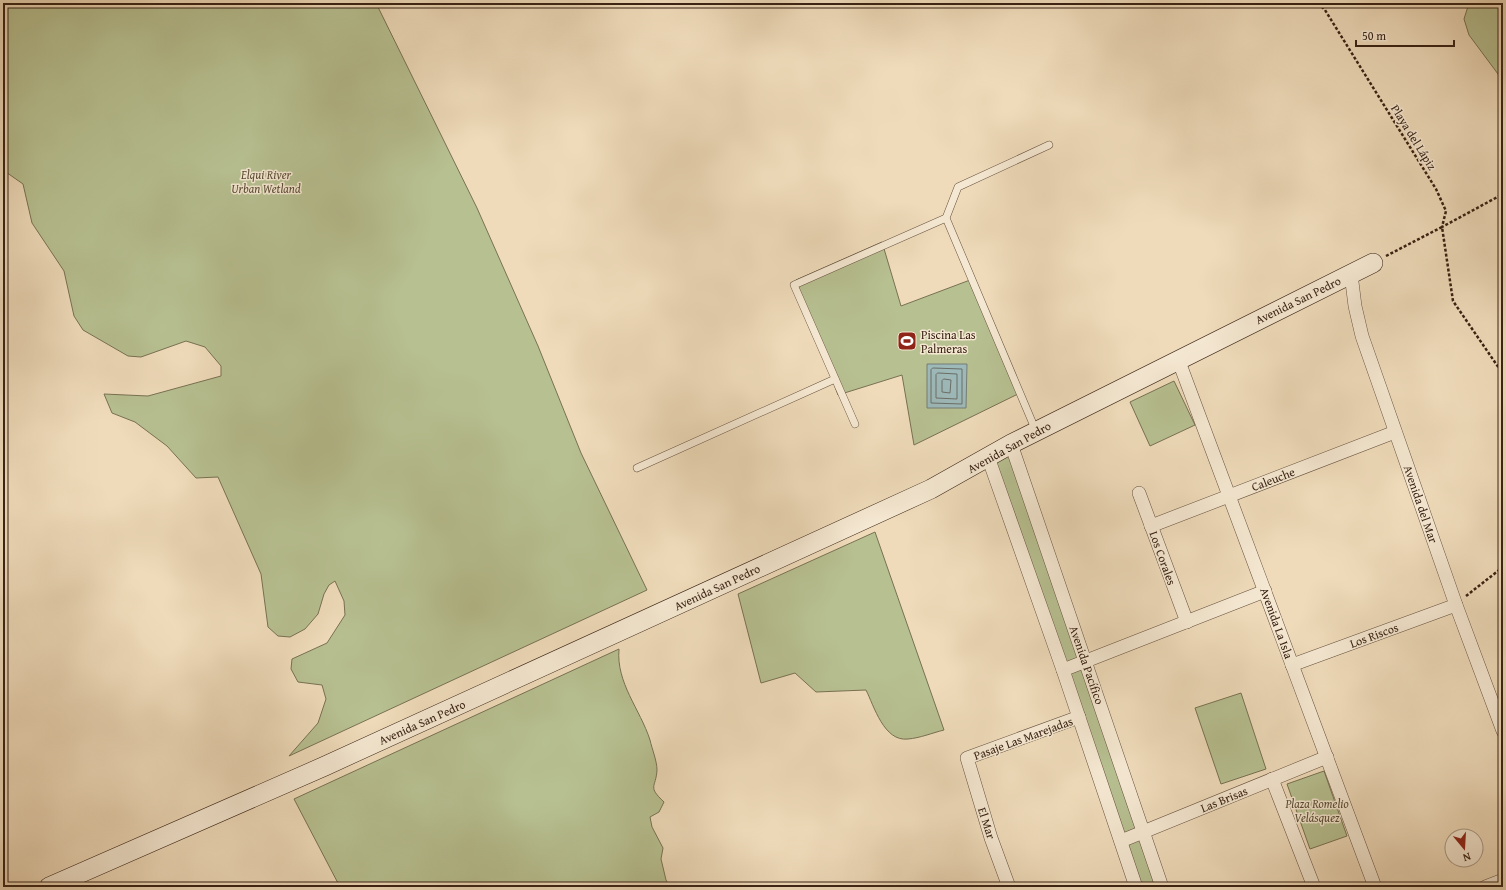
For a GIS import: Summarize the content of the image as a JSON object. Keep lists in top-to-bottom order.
{
  "streets": {
    "street": [
      "Avenida San Pedro",
      "Caleuche",
      "Avenida del Mar",
      "Los Corales",
      "Avenida La Isla",
      "Los Riscos",
      "Avenida Pacífico",
      "Pasaje Las Marejadas",
      "Las Brisas",
      "El Mar"
    ],
    "path": ["Playa del Lápiz"]
  },
  "crossings": [
    ["Avenida San Pedro", "Avenida del Mar"],
    ["Avenida San Pedro", "Avenida La Isla"],
    ["Avenida San Pedro", "Avenida Pacífico"],
    ["Caleuche", "Avenida del Mar"],
    ["Caleuche", "Los Corales"],
    ["Caleuche", "Avenida La Isla"],
    ["Avenida del Mar", "Los Riscos"],
    ["Avenida La Isla", "Los Riscos"],
    ["Avenida La Isla", "Las Brisas"],
    ["Avenida Pacífico", "Pasaje Las Marejadas"],
    ["Avenida Pacífico", "Las Brisas"],
    ["Pasaje Las Marejadas", "El Mar"]
  ],
  "parks": ["Elqui River Urban Wetland", "Plaza Romelio Velásquez"],
  "places": {
    "sports": ["Piscina Las Palmeras"]
  },
  "scale_bar": "50 m",
  "north": "bottom"
}
